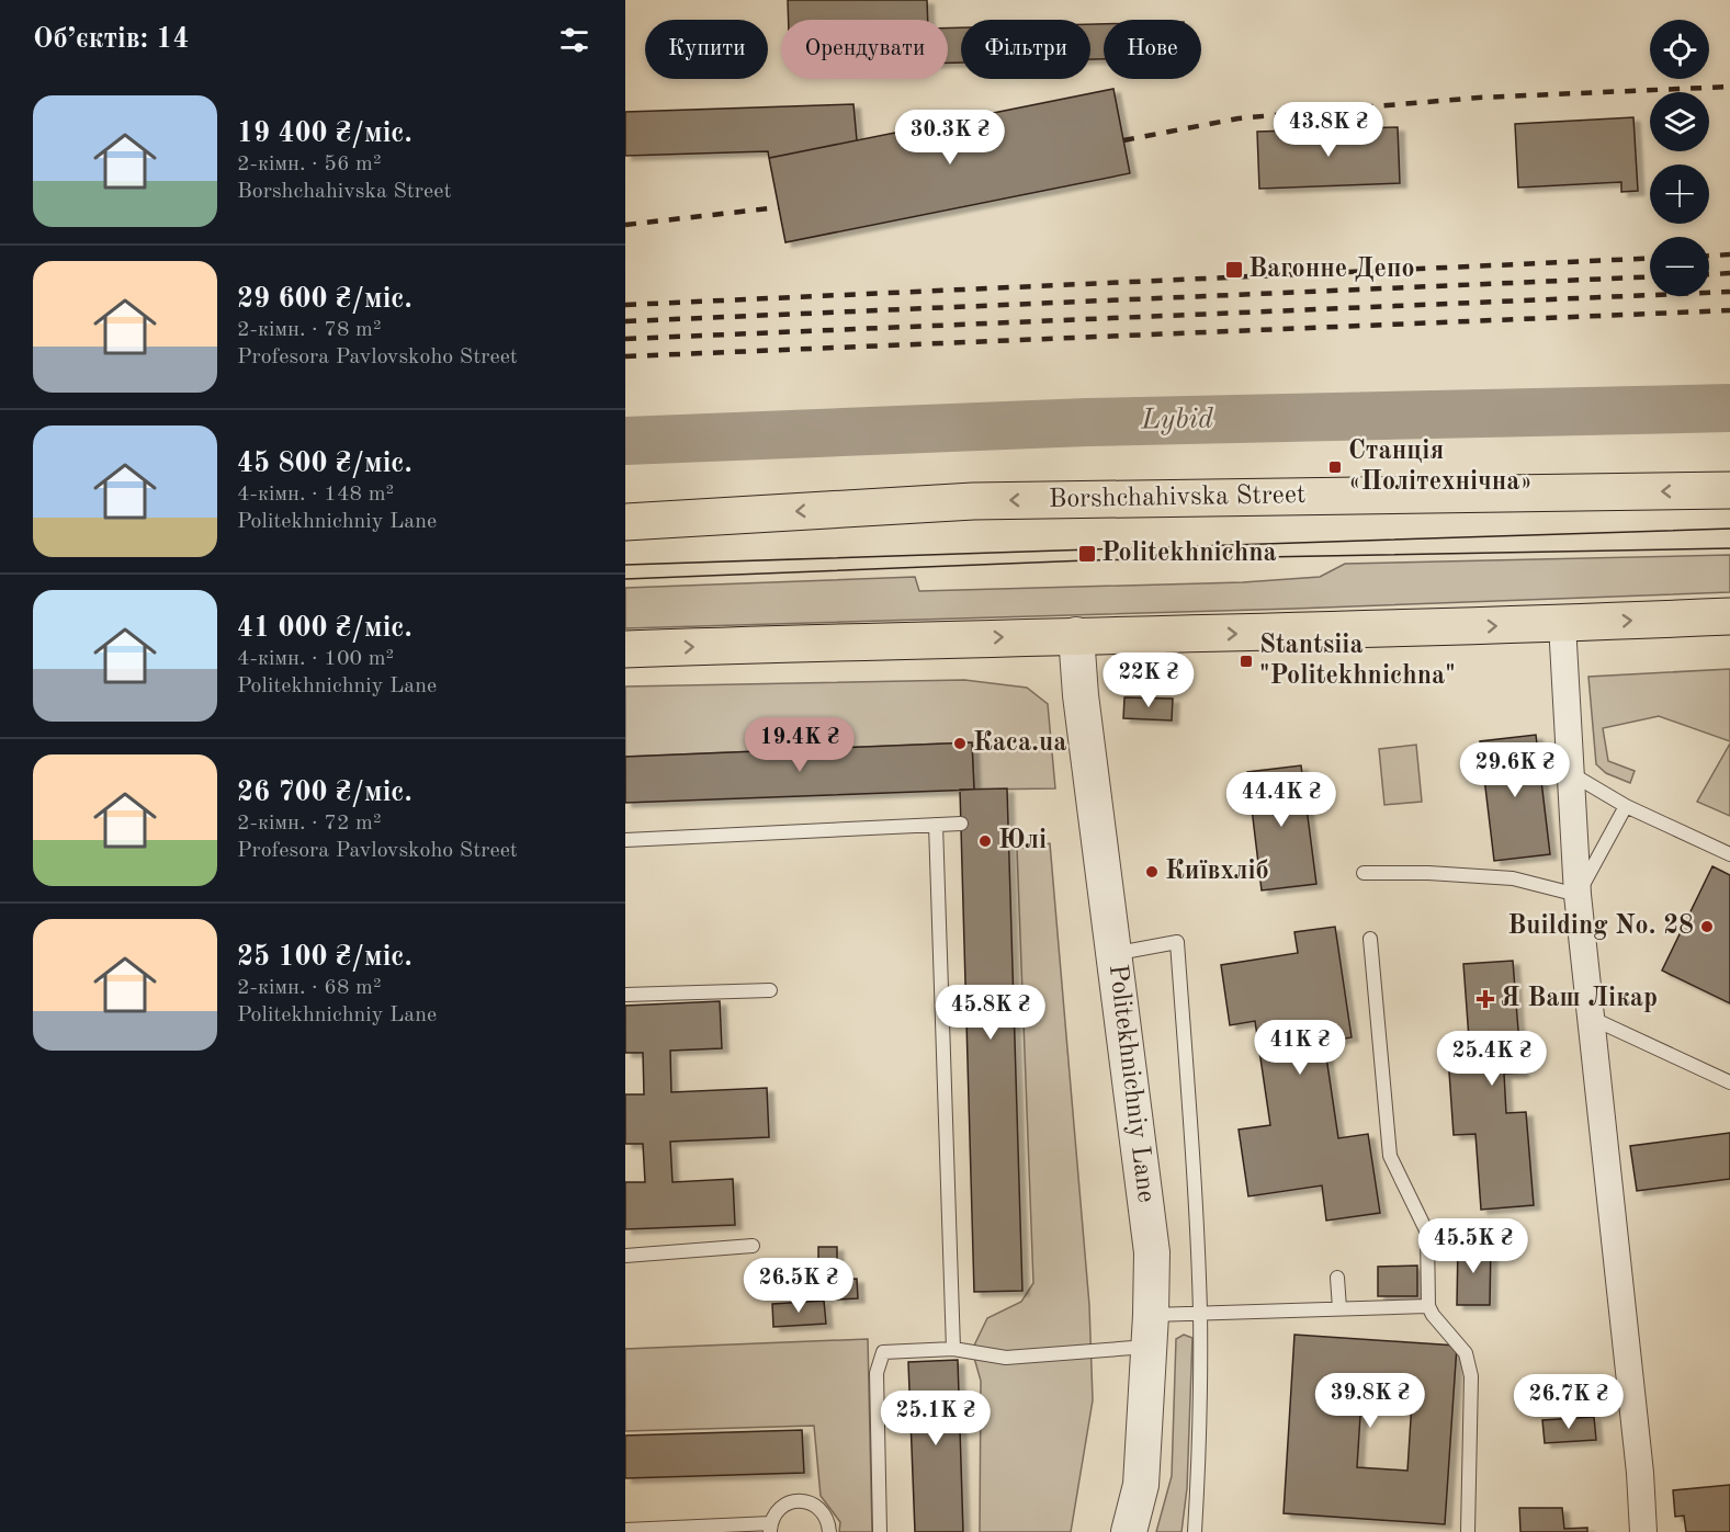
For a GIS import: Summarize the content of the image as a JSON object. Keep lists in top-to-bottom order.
{
  "streets": {
    "main road": ["Borshchahivska Street"],
    "street": ["Politekhnichniy Lane"]
  },
  "water": ["Lybid"],
  "places": {
    "transit": [
      "Вагонне Депо",
      "Станція «Політехнічна»",
      "Politekhnichna",
      "Stantsiia \"Politekhnichna\""
    ],
    "other": [
      "Каса.ua",
      "Юлі",
      "Київхліб",
      "Building No. 28"
    ],
    "health": ["Я Ваш Лікар"]
  },
  "page": {
    "heading": "Об’єктів: 14",
    "map_buttons": ["+", "−"],
    "chip": [
      "Купити",
      "Орендувати",
      "Фільтри",
      "Нове"
    ],
    "list": [
      {
        "name": "19 400 ₴/міс.",
        "note": "2-кімн. · 56 m² · Borshchahivska Street"
      },
      {
        "name": "29 600 ₴/міс.",
        "note": "2-кімн. · 78 m² · Profesora Pavlovskoho Street"
      },
      {
        "name": "45 800 ₴/міс.",
        "note": "4-кімн. · 148 m² · Politekhnichniy Lane"
      },
      {
        "name": "41 000 ₴/міс.",
        "note": "4-кімн. · 100 m² · Politekhnichniy Lane"
      },
      {
        "name": "26 700 ₴/міс.",
        "note": "2-кімн. · 72 m² · Profesora Pavlovskoho Street"
      },
      {
        "name": "25 100 ₴/міс.",
        "note": "2-кімн. · 68 m² · Politekhnichniy Lane"
      }
    ],
    "price": [
      "43.8K ₴",
      "30.3K ₴",
      "22K ₴",
      "19.4K ₴",
      "29.6K ₴",
      "44.4K ₴",
      "45.8K ₴",
      "41K ₴",
      "25.4K ₴",
      "45.5K ₴",
      "26.5K ₴",
      "39.8K ₴",
      "26.7K ₴",
      "25.1K ₴"
    ]
  }
}
